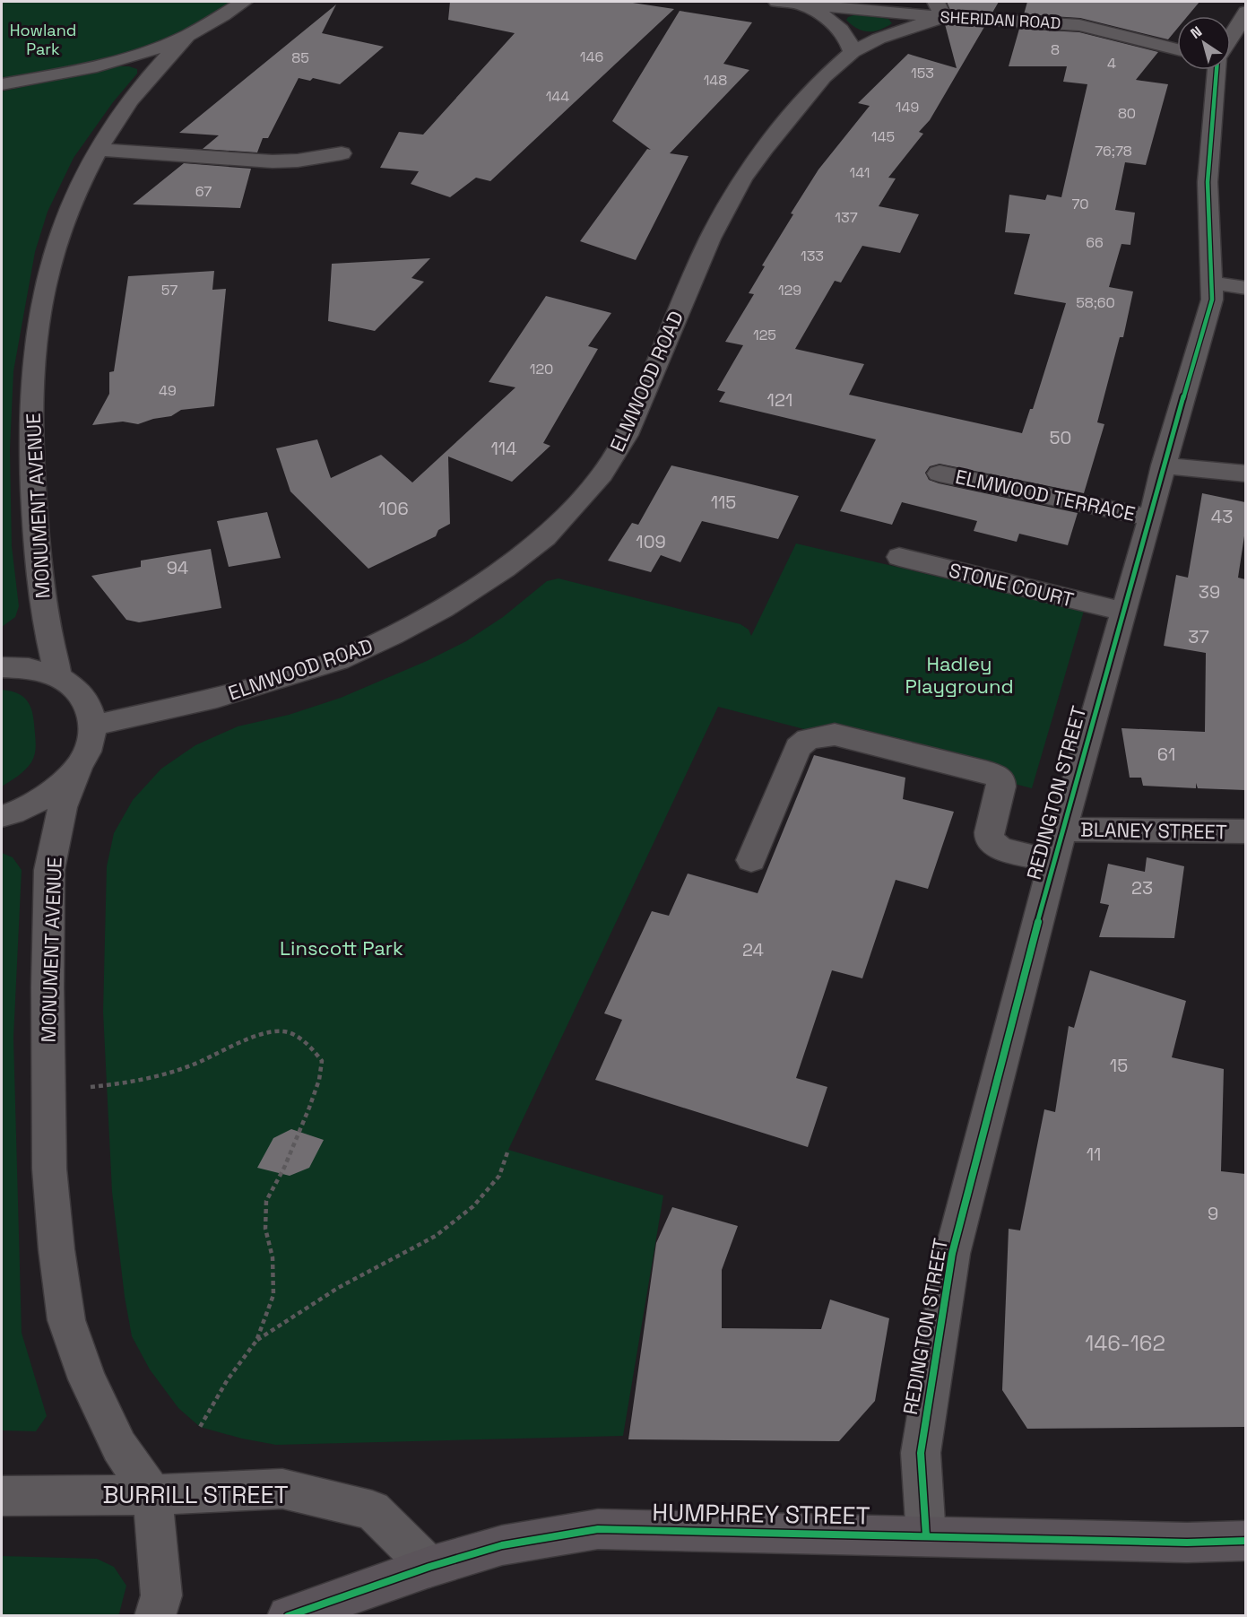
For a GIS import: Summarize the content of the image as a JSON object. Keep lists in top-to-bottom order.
{
  "streets": {
    "main road": ["HUMPHREY STREET"],
    "street": [
      "SHERIDAN ROAD",
      "ELMWOOD ROAD",
      "ELMWOOD TERRACE",
      "MONUMENT AVENUE",
      "STONE COURT",
      "REDINGTON STREET",
      "BLANEY STREET",
      "BURRILL STREET"
    ]
  },
  "crossings": [
    ["SHERIDAN ROAD", "ELMWOOD ROAD"],
    ["ELMWOOD ROAD", "MONUMENT AVENUE"],
    ["ELMWOOD TERRACE", "REDINGTON STREET"],
    ["MONUMENT AVENUE", "BURRILL STREET"],
    ["STONE COURT", "REDINGTON STREET"],
    ["REDINGTON STREET", "BLANEY STREET"],
    ["REDINGTON STREET", "HUMPHREY STREET"],
    ["BURRILL STREET", "HUMPHREY STREET"]
  ],
  "parks": ["Howland Park", "Hadley Playground", "Linscott Park"],
  "house_numbers": [
    "8",
    "146",
    "85",
    "4",
    "153",
    "148",
    "144",
    "149",
    "80",
    "145",
    "76;78",
    "141",
    "67",
    "70",
    "137",
    "66",
    "133",
    "57",
    "129",
    "58;60",
    "125",
    "120",
    "49",
    "121",
    "50",
    "114",
    "115",
    "106",
    "43",
    "109",
    "94",
    "39",
    "37",
    "61",
    "23",
    "24",
    "15",
    "11",
    "9",
    "146-162"
  ],
  "north": "top left"
}
